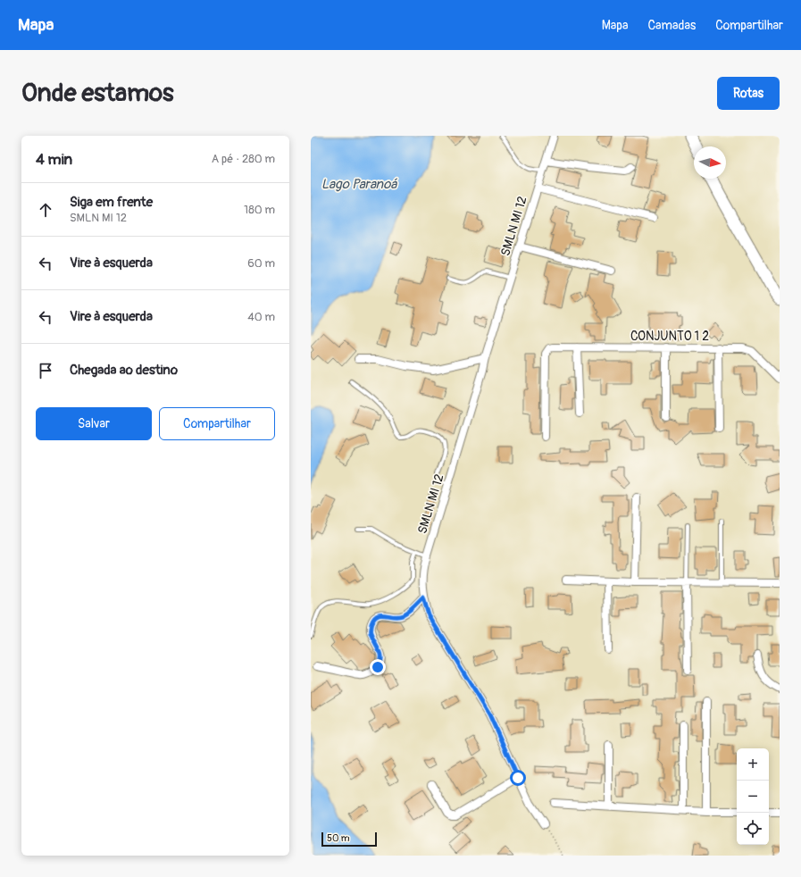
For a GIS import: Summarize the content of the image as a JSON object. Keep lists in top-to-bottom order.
{
  "streets": {
    "street": ["SMLN MI 12", "CONJUNTO 1 2"]
  },
  "water": ["Lago Paranoá"],
  "scale_bar": "50 m",
  "north": "right",
  "page": {
    "header": "Mapa",
    "nav": ["Mapa", "Camadas", "Compartilhar"],
    "buttons": [
      "Rotas",
      ["Salvar", "Compartilhar"]
    ],
    "title": "Onde estamos",
    "heading": ["4 min", "A pé · 280 m"],
    "list": [
      ["Siga em frente", "SMLN MI 12", "180 m"],
      ["Vire à esquerda", "60 m"],
      ["Vire à esquerda", "40 m"],
      "Chegada ao destino"
    ],
    "map_buttons": ["+", "−"],
    "scale": "50 m"
  }
}
